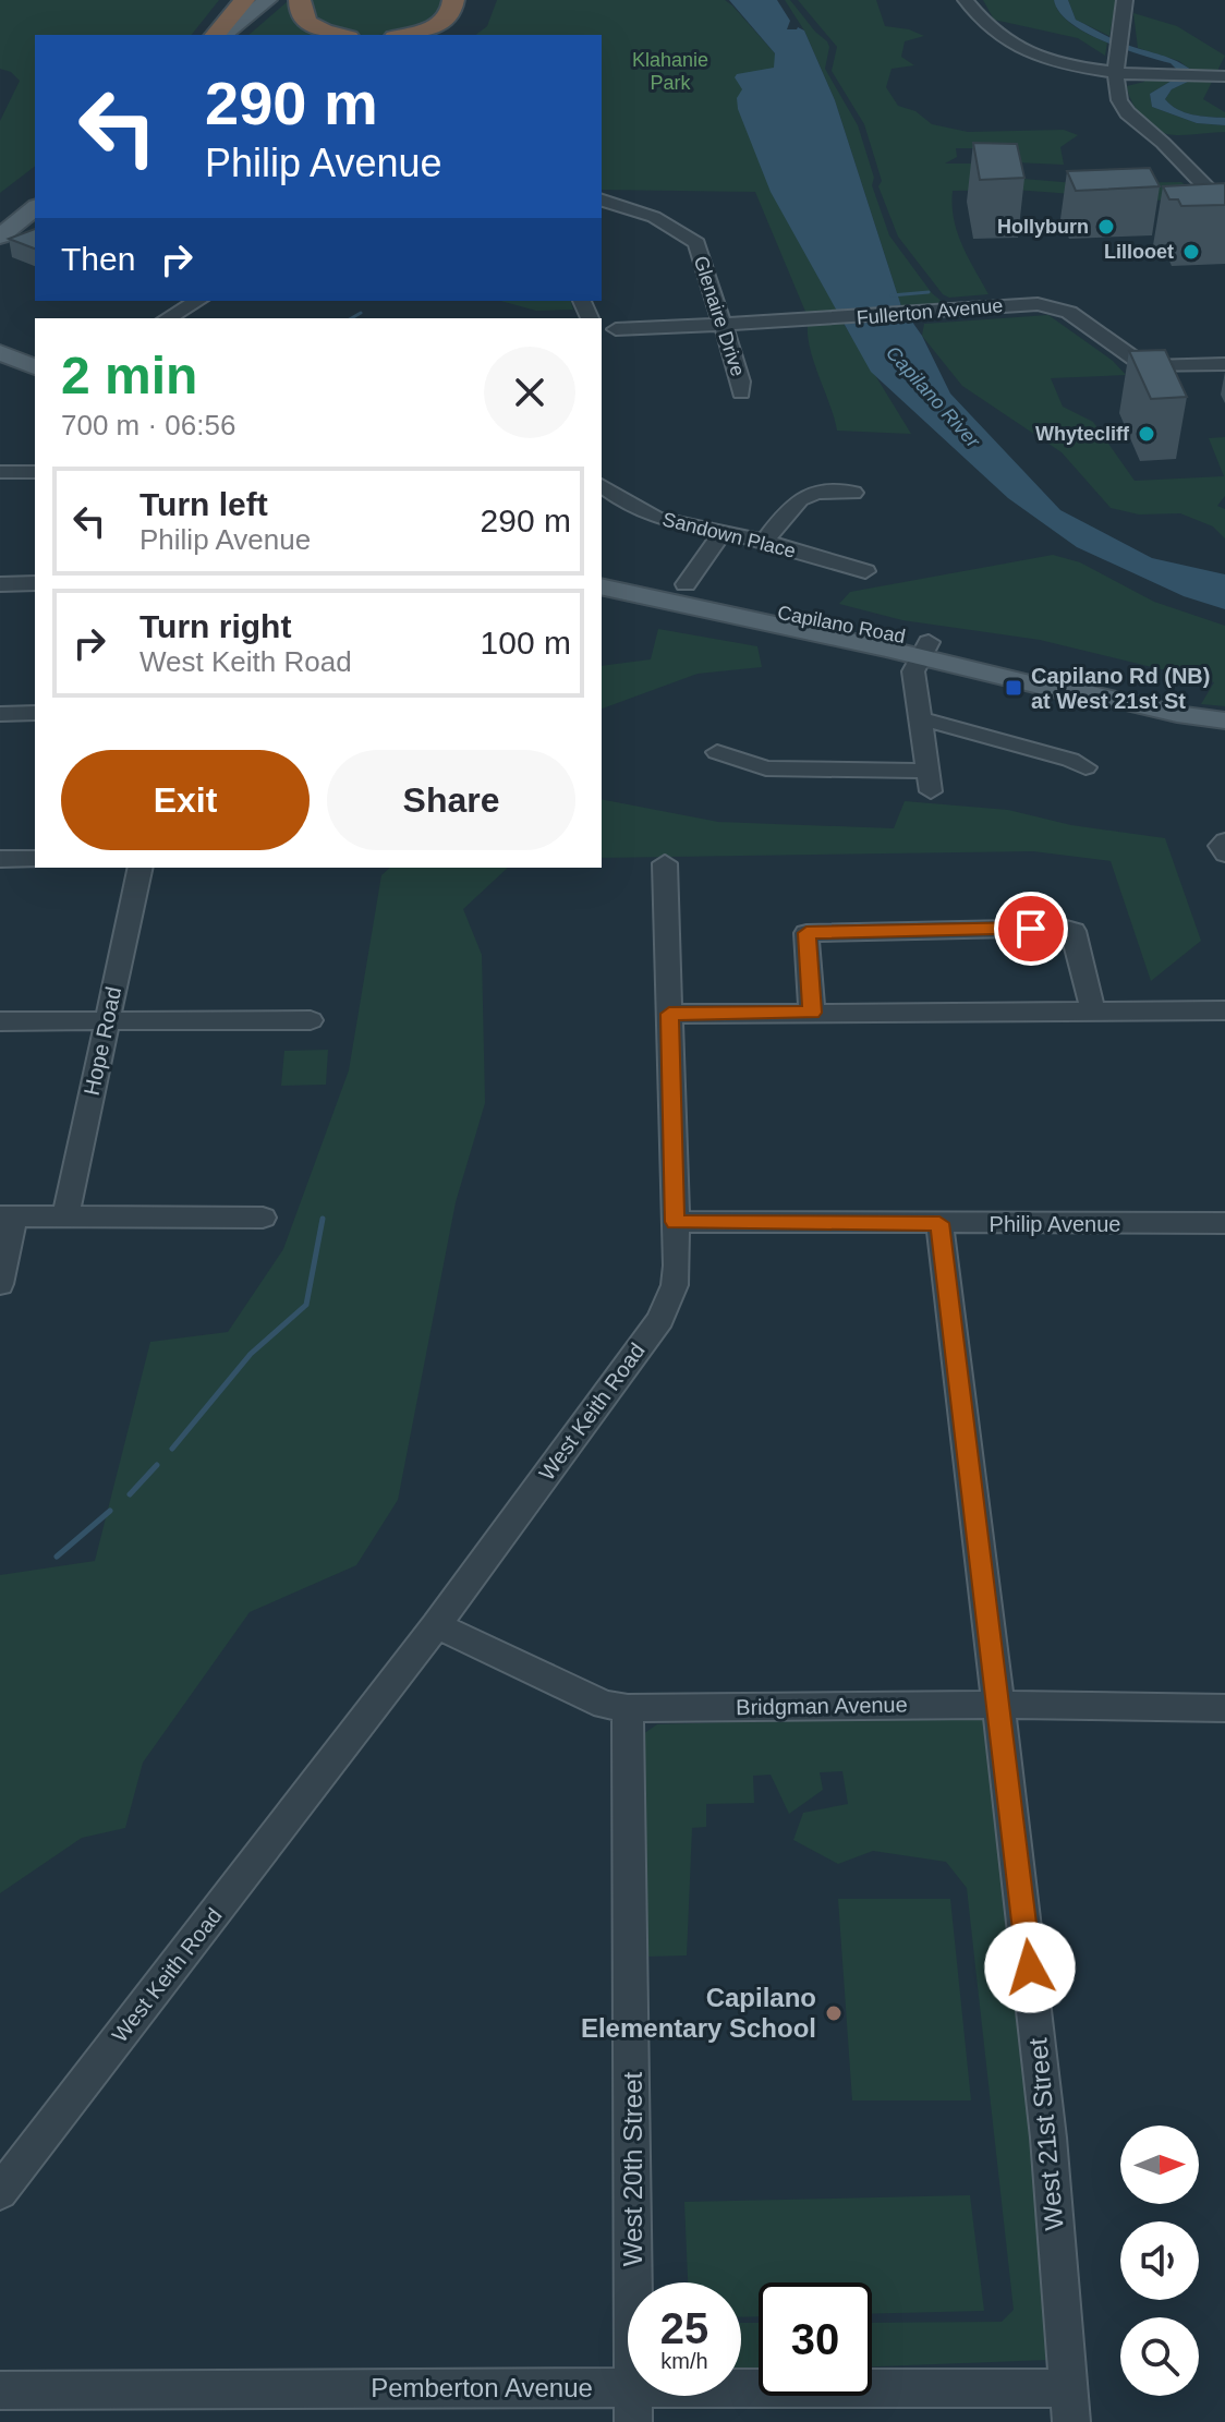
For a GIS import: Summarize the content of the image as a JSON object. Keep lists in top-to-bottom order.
{
  "streets": {
    "main road": ["Capilano Road"],
    "street": [
      "Fullerton Avenue",
      "Glenaire Drive",
      "Sandown Place",
      "Hope Road",
      "Philip Avenue",
      "West Keith Road",
      "Bridgman Avenue",
      "West 21st Street",
      "West 20th Street",
      "Pemberton Avenue"
    ]
  },
  "crossings": [
    ["Fullerton Avenue", "Glenaire Drive"],
    ["Philip Avenue", "West Keith Road"],
    ["Philip Avenue", "West 21st Street"],
    ["West Keith Road", "Bridgman Avenue"],
    ["Bridgman Avenue", "West 21st Street"],
    ["Bridgman Avenue", "West 20th Street"],
    ["West 21st Street", "Pemberton Avenue"],
    ["West 20th Street", "Pemberton Avenue"]
  ],
  "water": ["Capilano River"],
  "parks": ["Klahanie Park"],
  "places": {
    "other": [
      "Hollyburn",
      "Lillooet",
      "Whytecliff",
      "Capilano Elementary School"
    ],
    "transit": ["Capilano Rd (NB) at West 21st St"]
  },
  "north": "right",
  "page": {
    "turn": ["290 m", "Philip Avenue"],
    "then": "Then",
    "heading": ["2 min", "700 m · 06:56"],
    "list": [
      {
        "name": "Turn left",
        "note": "Philip Avenue",
        "value": "290 m"
      },
      {
        "name": "Turn right",
        "note": "West Keith Road",
        "value": "100 m"
      }
    ],
    "buttons": ["Exit", "Share"],
    "speed": "25 km/h",
    "limit": "30"
  }
}
